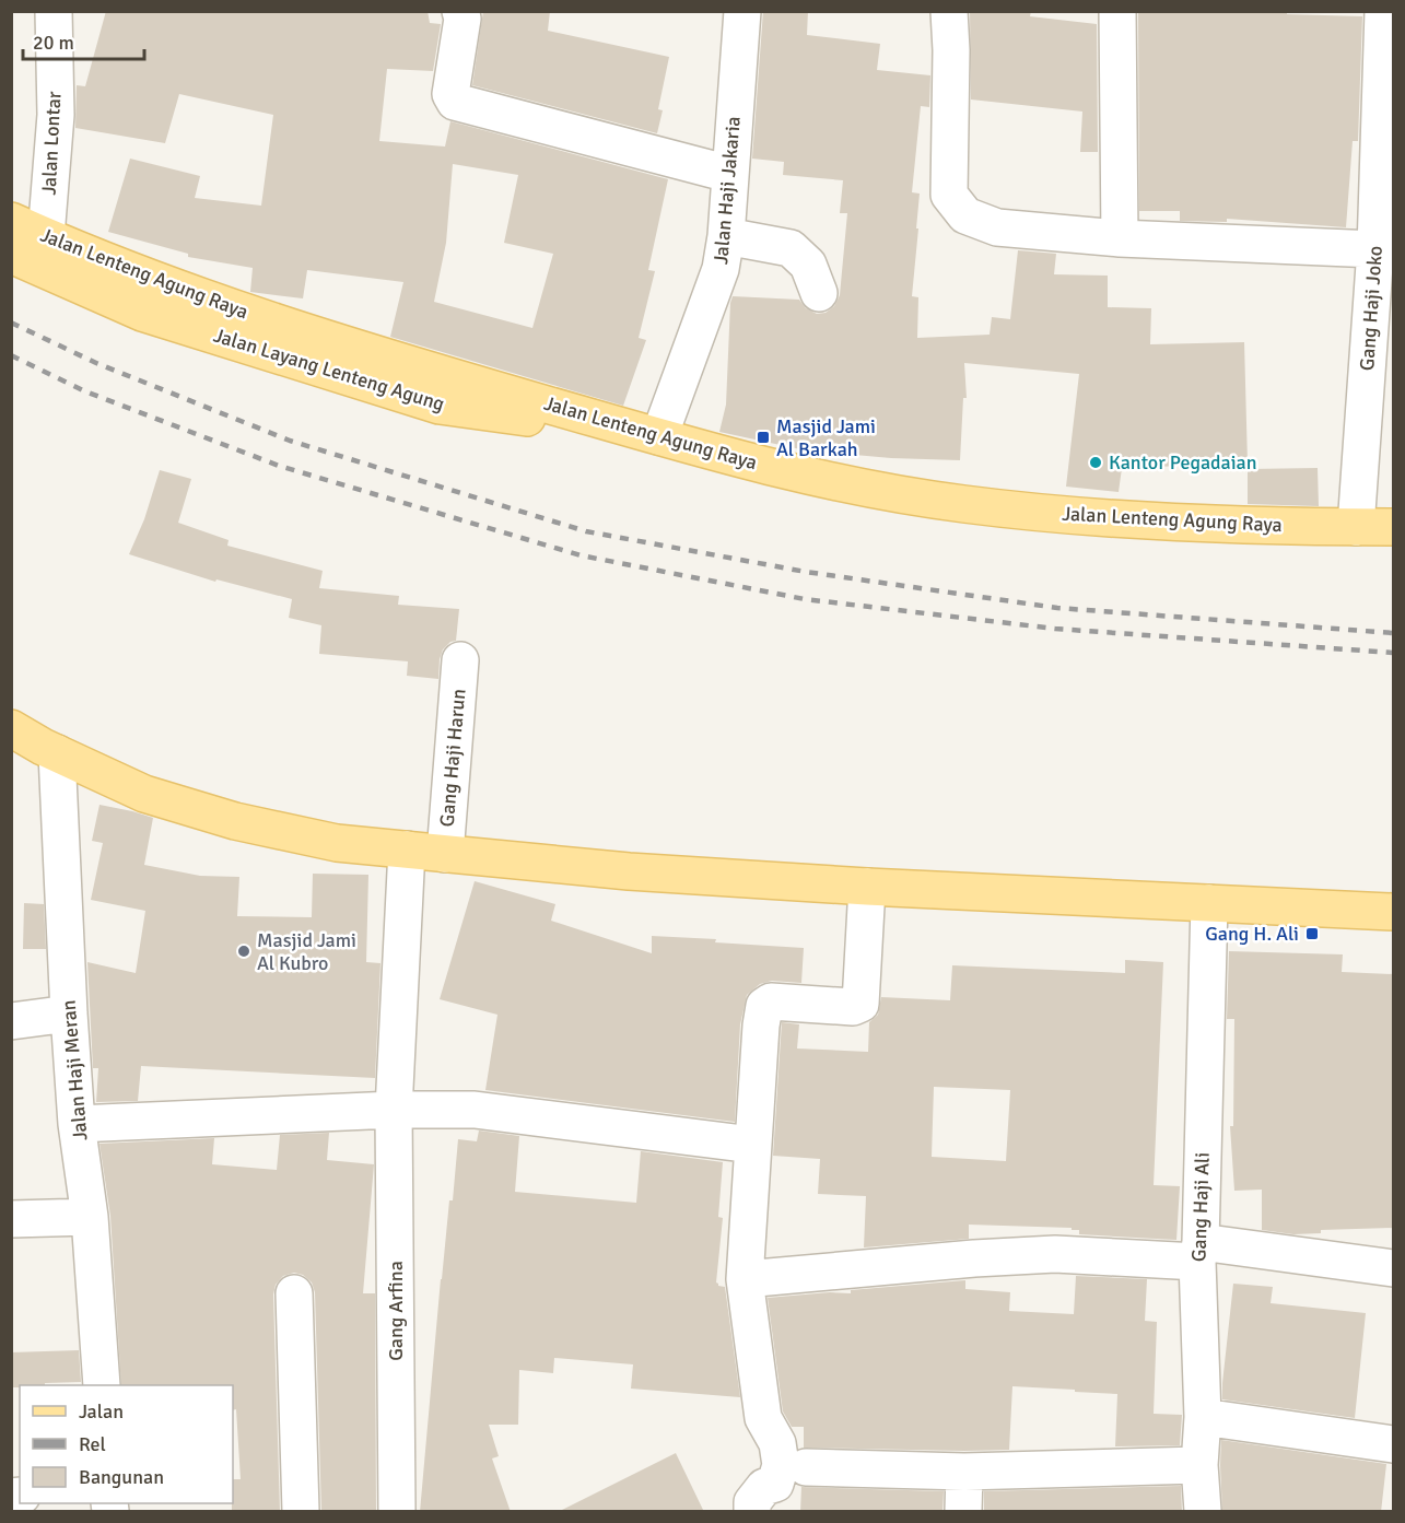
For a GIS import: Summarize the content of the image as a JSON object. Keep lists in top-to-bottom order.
{
  "streets": {
    "main road": ["Jalan Lenteng Agung Raya", "Jalan Layang Lenteng Agung"],
    "street": [
      "Jalan Lontar",
      "Jalan Haji Jakaria",
      "Gang Haji Joko",
      "Gang Haji Harun",
      "Jalan Haji Meran",
      "Gang Haji Ali",
      "Gang Arfina"
    ]
  },
  "crossings": [
    ["Jalan Lontar", "Jalan Lenteng Agung Raya"],
    ["Jalan Haji Jakaria", "Jalan Lenteng Agung Raya"],
    ["Jalan Haji Jakaria", "Jalan Layang Lenteng Agung"],
    ["Jalan Lenteng Agung Raya", "Gang Haji Joko"],
    ["Jalan Lenteng Agung Raya", "Jalan Layang Lenteng Agung"]
  ],
  "places": {
    "transit": ["Masjid Jami Al Barkah", "Gang H. Ali"],
    "other": ["Kantor Pegadaian", "Masjid Jami Al Kubro"]
  },
  "legend": ["Jalan", "Rel", "Bangunan"],
  "scale_bar": "20 m"
}
